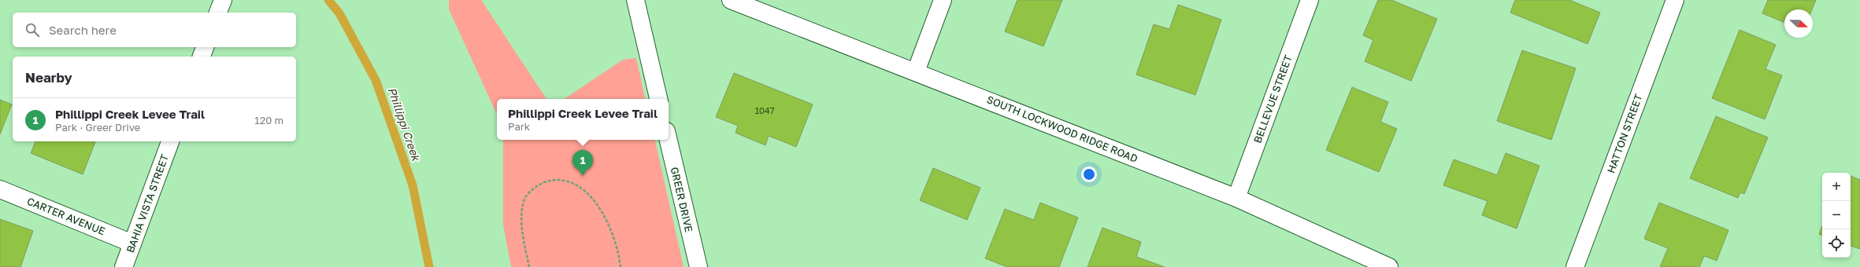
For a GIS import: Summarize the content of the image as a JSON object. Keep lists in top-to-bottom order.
{
  "streets": {
    "street": [
      "BELLEVUE STREET",
      "SOUTH LOCKWOOD RIDGE ROAD",
      "HATTON STREET",
      "GREER DRIVE",
      "BAHIA VISTA STREET",
      "CARTER AVENUE"
    ]
  },
  "crossings": [
    ["BELLEVUE STREET", "SOUTH LOCKWOOD RIDGE ROAD"],
    ["BAHIA VISTA STREET", "CARTER AVENUE"]
  ],
  "water": ["Phillippi Creek"],
  "house_numbers": ["1047"],
  "north": "right",
  "page": {
    "search": "Search here",
    "heading": "Nearby",
    "list": [
      {
        "mark": "1",
        "name": "Phillippi Creek Levee Trail",
        "note": "Park · Greer Drive",
        "value": "120 m"
      }
    ],
    "popup": ["Phillippi Creek Levee Trail", "Park"],
    "pins": "1",
    "map_buttons": ["+", "−"]
  }
}
